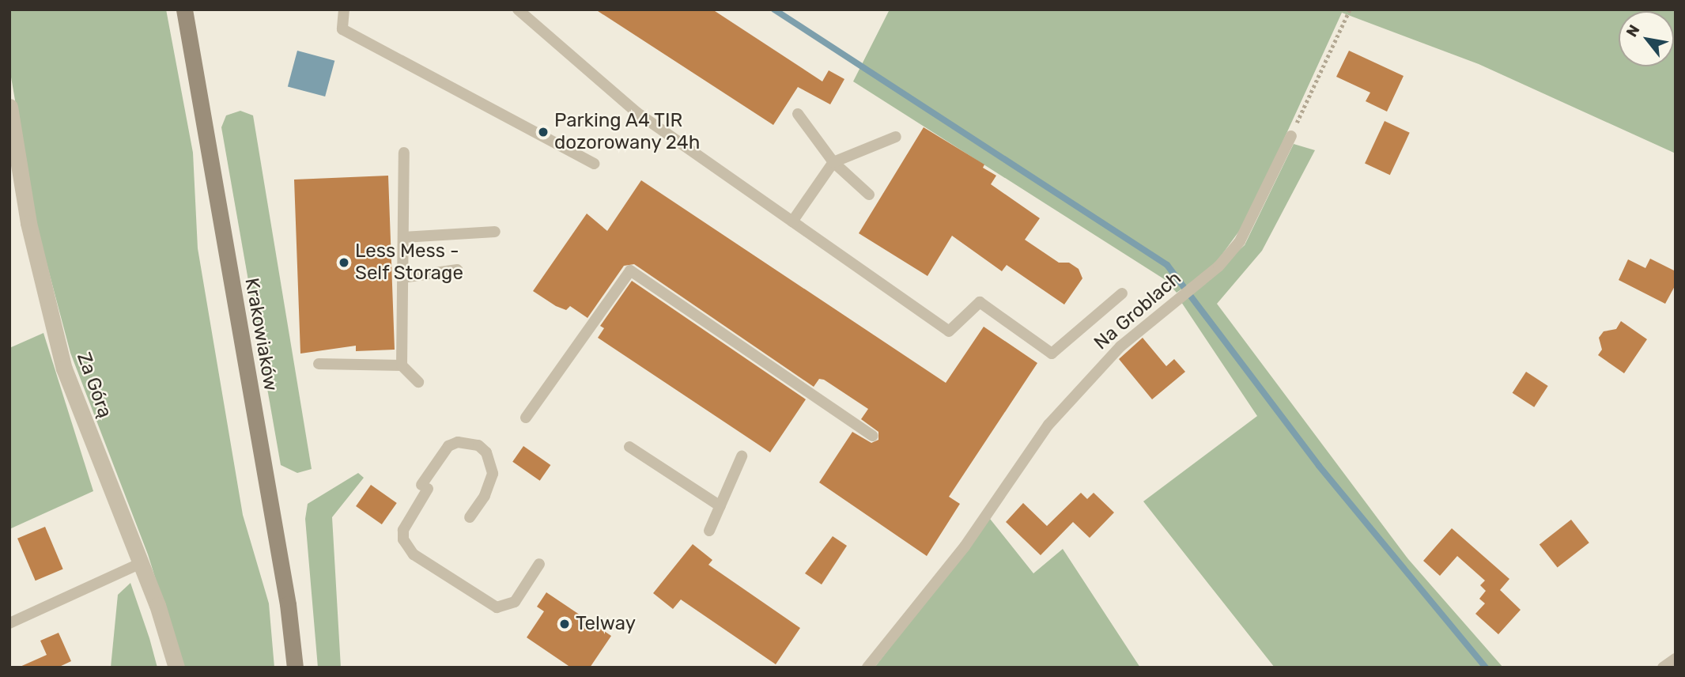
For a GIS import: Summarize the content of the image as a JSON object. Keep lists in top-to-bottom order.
{
  "streets": {
    "main road": ["Krakowiaków"],
    "street": ["Za Górą"],
    "lane": ["Na Groblach"]
  },
  "places": ["Parking A4 TIR dozorowany 24h", "Less Mess - Self Storage", "Telway"],
  "north": "top left"
}
